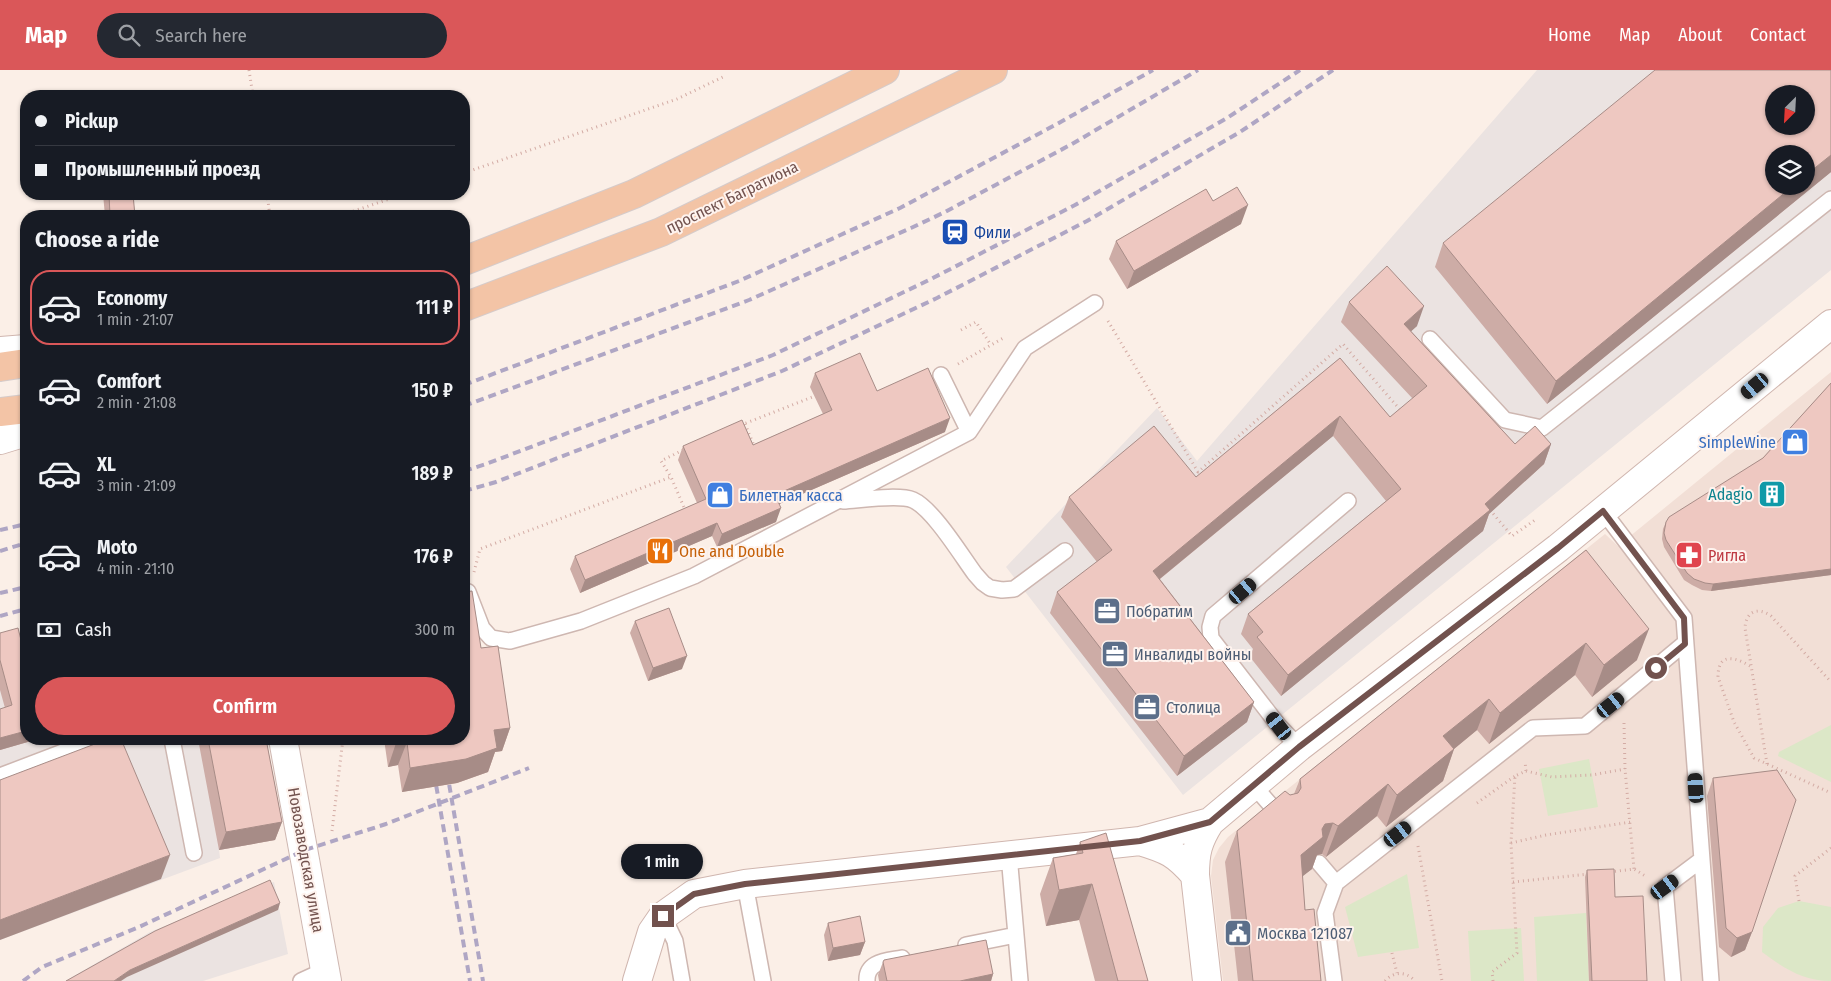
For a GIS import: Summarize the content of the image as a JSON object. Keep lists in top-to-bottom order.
{
  "streets": {
    "main road": ["проспект Багратиона"],
    "street": ["Новозаводская улица"]
  },
  "places": {
    "station": ["Фили"],
    "shop": ["SimpleWine", "Билетная касса"],
    "building": ["Adagio"],
    "restaurant": ["One and Double"],
    "pharmacy": ["Ригла"],
    "office": ["Побратим", "Инвалиды войны", "Столица"],
    "public building": ["Москва 121087"]
  },
  "north": "bottom left",
  "page": {
    "header": "Map",
    "search": "Search here",
    "nav": [
      "Home",
      "Map",
      "About",
      "Contact"
    ],
    "banner": ["Pickup", "Промышленный проезд"],
    "heading": "Choose a ride",
    "list": [
      {
        "name": "Economy",
        "note": "1 min · 21:07",
        "value": "111 ₽"
      },
      {
        "name": "Comfort",
        "note": "2 min · 21:08",
        "value": "150 ₽"
      },
      {
        "name": "XL",
        "note": "3 min · 21:09",
        "value": "189 ₽"
      },
      {
        "name": "Moto",
        "note": "4 min · 21:10",
        "value": "176 ₽"
      }
    ],
    "pay": ["Cash", "300 m"],
    "buttons": "Confirm",
    "bubble": "1 min"
  }
}
